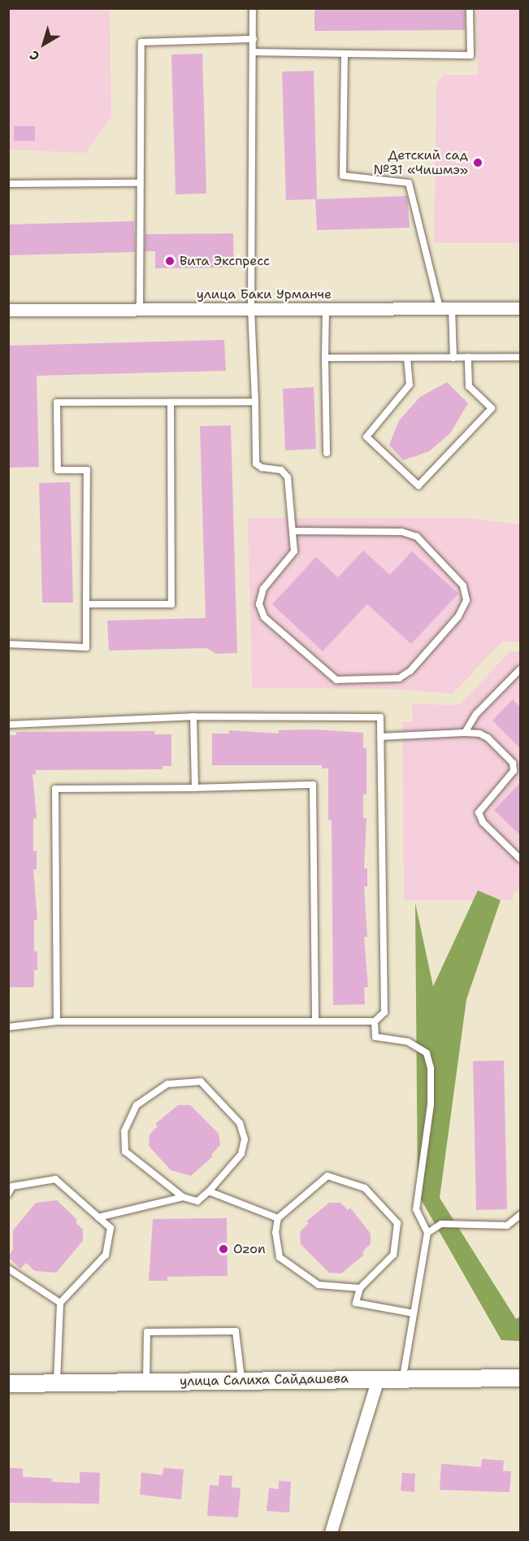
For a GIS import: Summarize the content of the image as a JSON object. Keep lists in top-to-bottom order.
{
  "streets": {
    "street": ["улица Баки Урманче", "улица Салиха Сайдашева"]
  },
  "places": ["Детский сад №31 «Чишмэ»", "Вита Экспресс", "Ozon"],
  "north": "bottom left"
}
